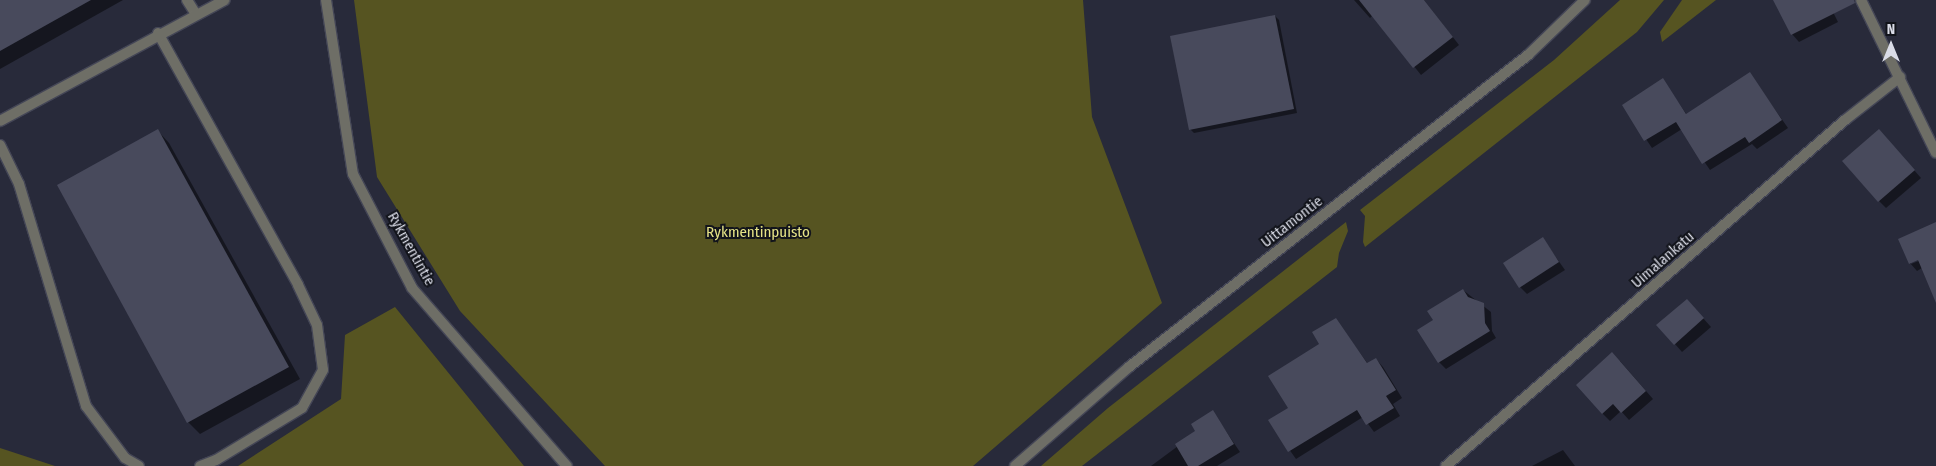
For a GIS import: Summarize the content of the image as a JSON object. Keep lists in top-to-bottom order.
{
  "streets": {
    "street": ["Uittamontie", "Rykmentintie", "Uimalankatu"]
  },
  "parks": ["Rykmentinpuisto"],
  "north": "top"
}
